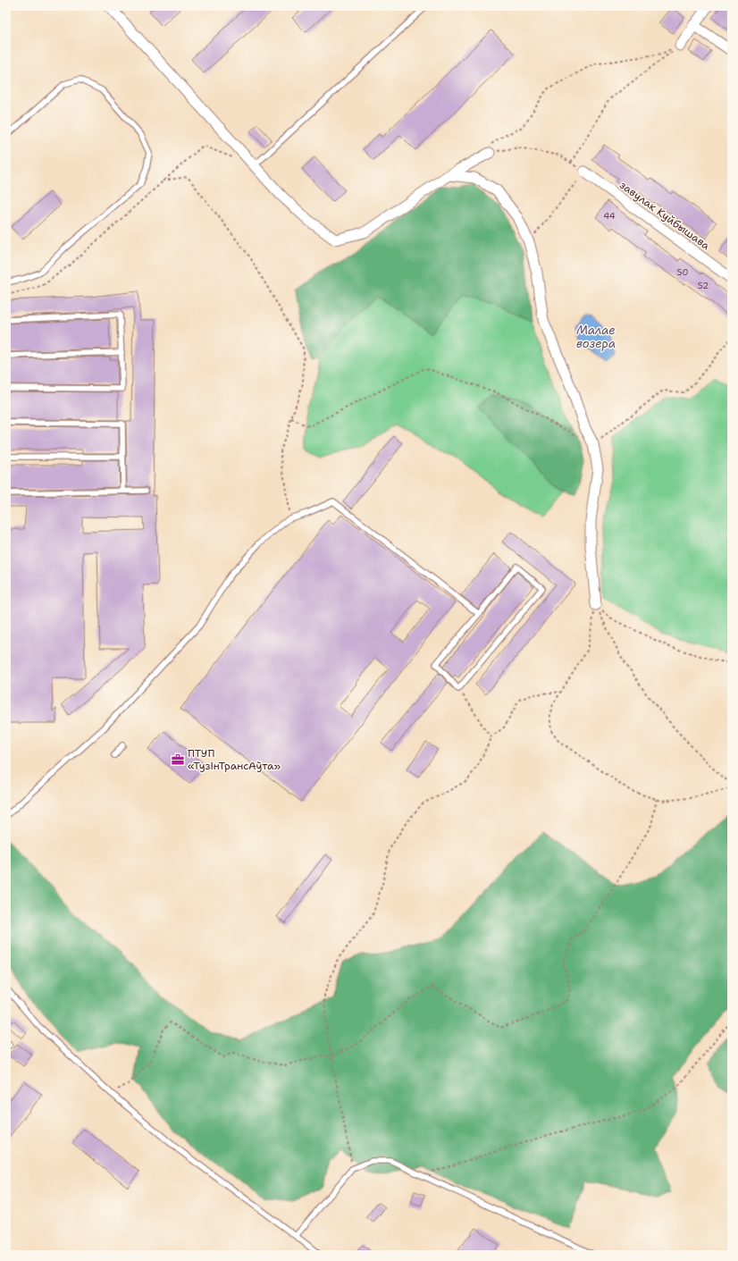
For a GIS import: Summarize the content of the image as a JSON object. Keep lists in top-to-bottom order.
{
  "streets": {
    "street": ["завулак Куйбышава"]
  },
  "water": ["Малае возера"],
  "places": {
    "office": ["ПТУП «ТузінТрансАўта»"]
  },
  "house_numbers": ["44", "50", "52"]
}
